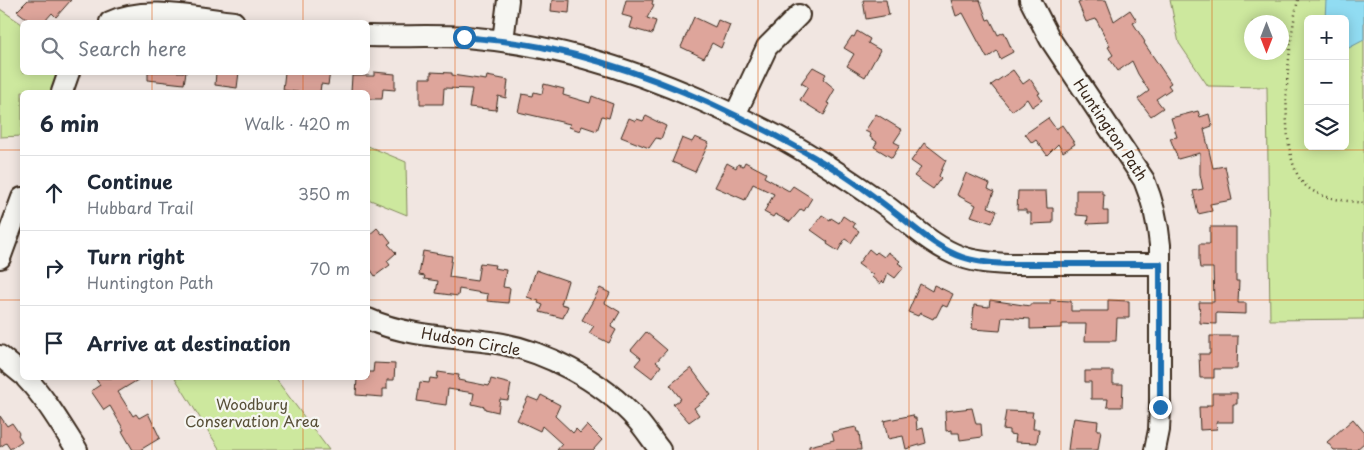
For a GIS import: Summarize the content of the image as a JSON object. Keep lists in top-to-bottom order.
{
  "streets": {
    "street": ["Huntington Path", "Hudson Circle"]
  },
  "parks": ["Woodbury Conservation Area"],
  "north": "bottom",
  "page": {
    "map_buttons": ["+", "−"],
    "search": "Search here",
    "heading": ["6 min", "Walk · 420 m"],
    "list": [
      ["Continue", "Hubbard Trail", "350 m"],
      ["Turn right", "Huntington Path", "70 m"],
      "Arrive at destination"
    ]
  }
}
